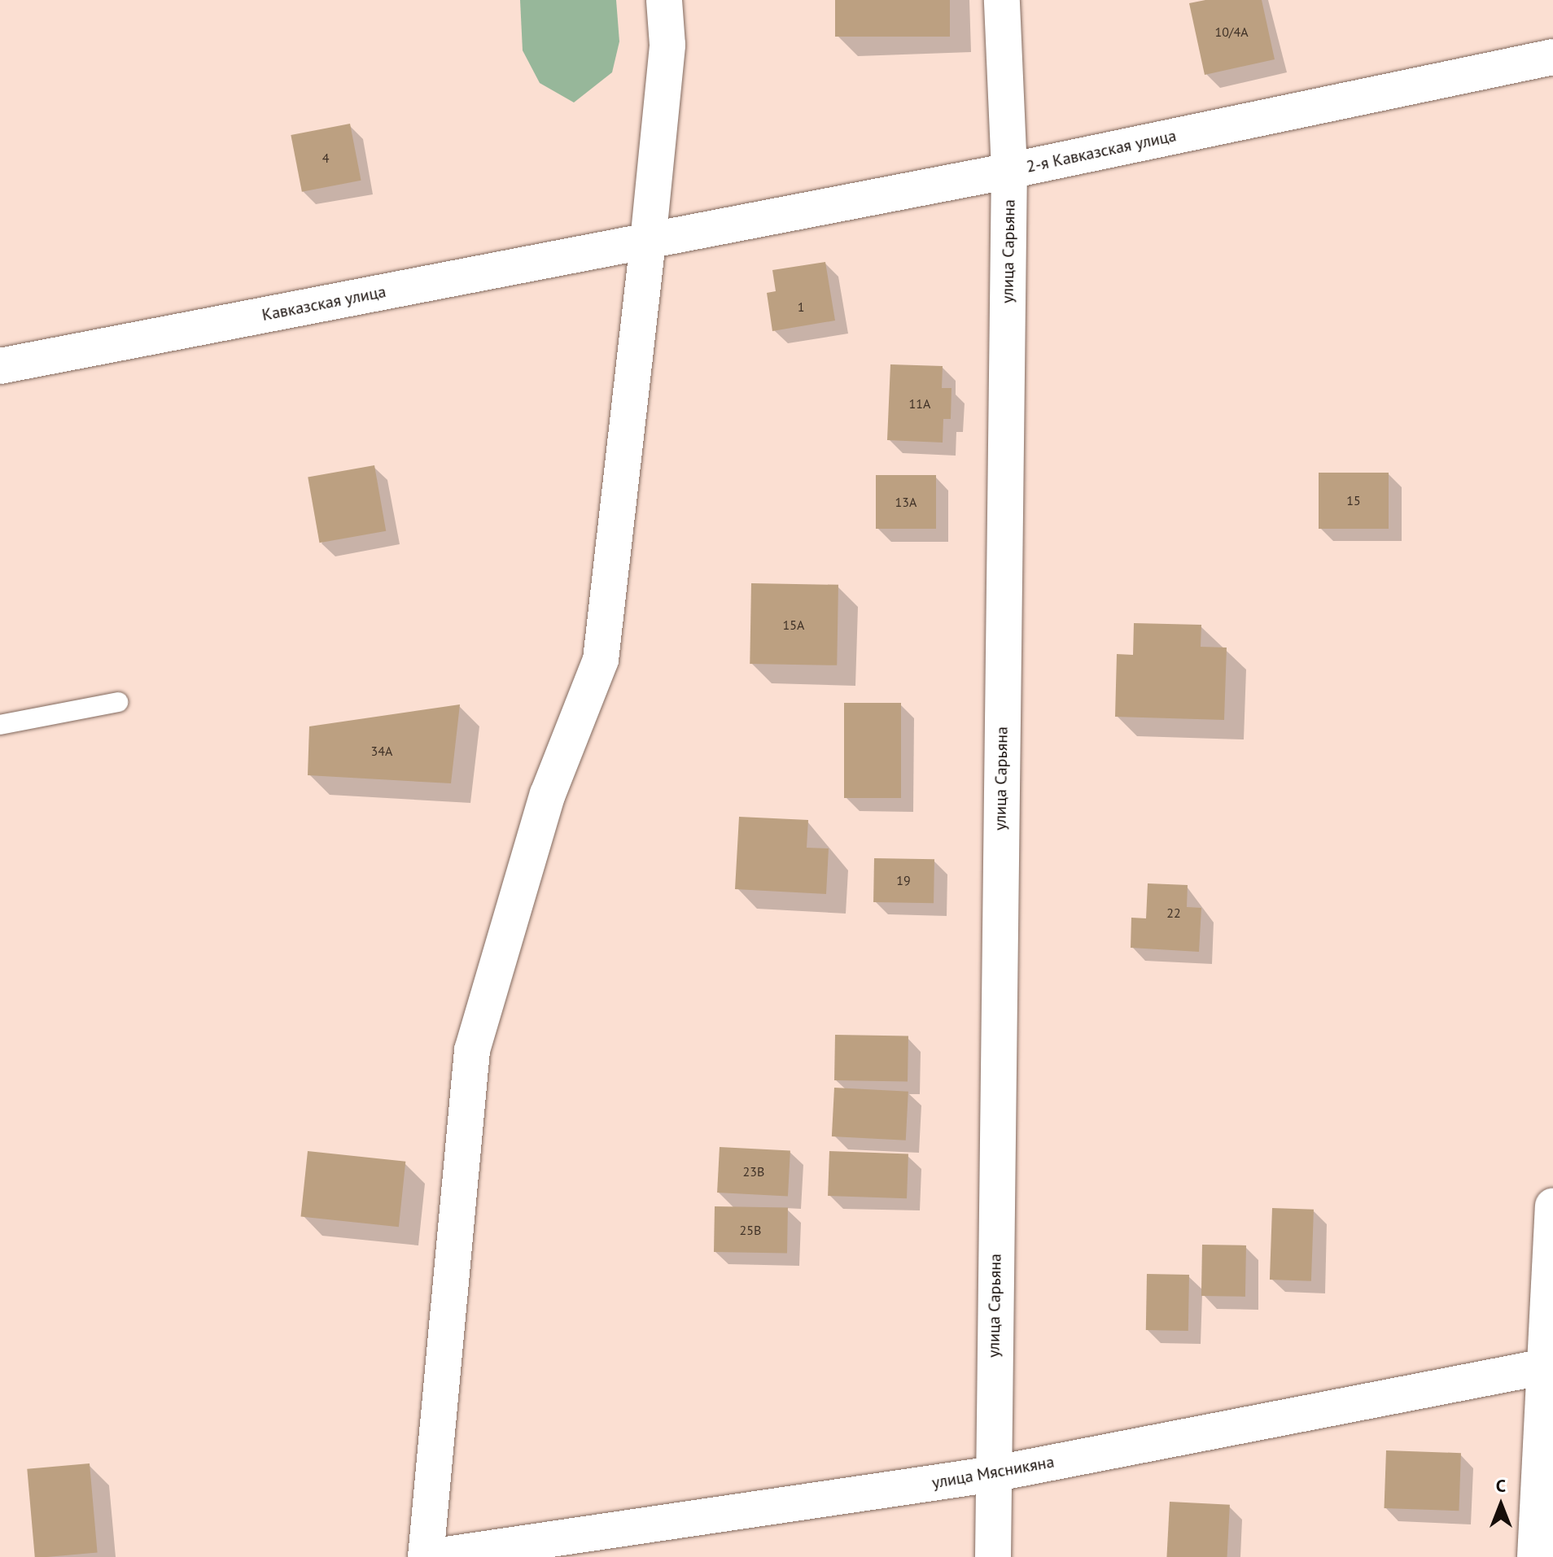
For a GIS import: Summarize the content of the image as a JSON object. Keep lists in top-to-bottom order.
{
  "streets": {
    "street": [
      "2-я Кавказская улица",
      "улица Сарьяна",
      "Кавказская улица",
      "улица Мясникяна"
    ]
  },
  "crossings": [
    ["2-я Кавказская улица", "улица Сарьяна"],
    ["2-я Кавказская улица", "Кавказская улица"],
    ["улица Сарьяна", "улица Мясникяна"]
  ],
  "house_numbers": [
    "10/4А",
    "4",
    "1",
    "11А",
    "15",
    "13А",
    "15А",
    "34А",
    "19",
    "22",
    "23В",
    "25В"
  ],
  "north": "top"
}
